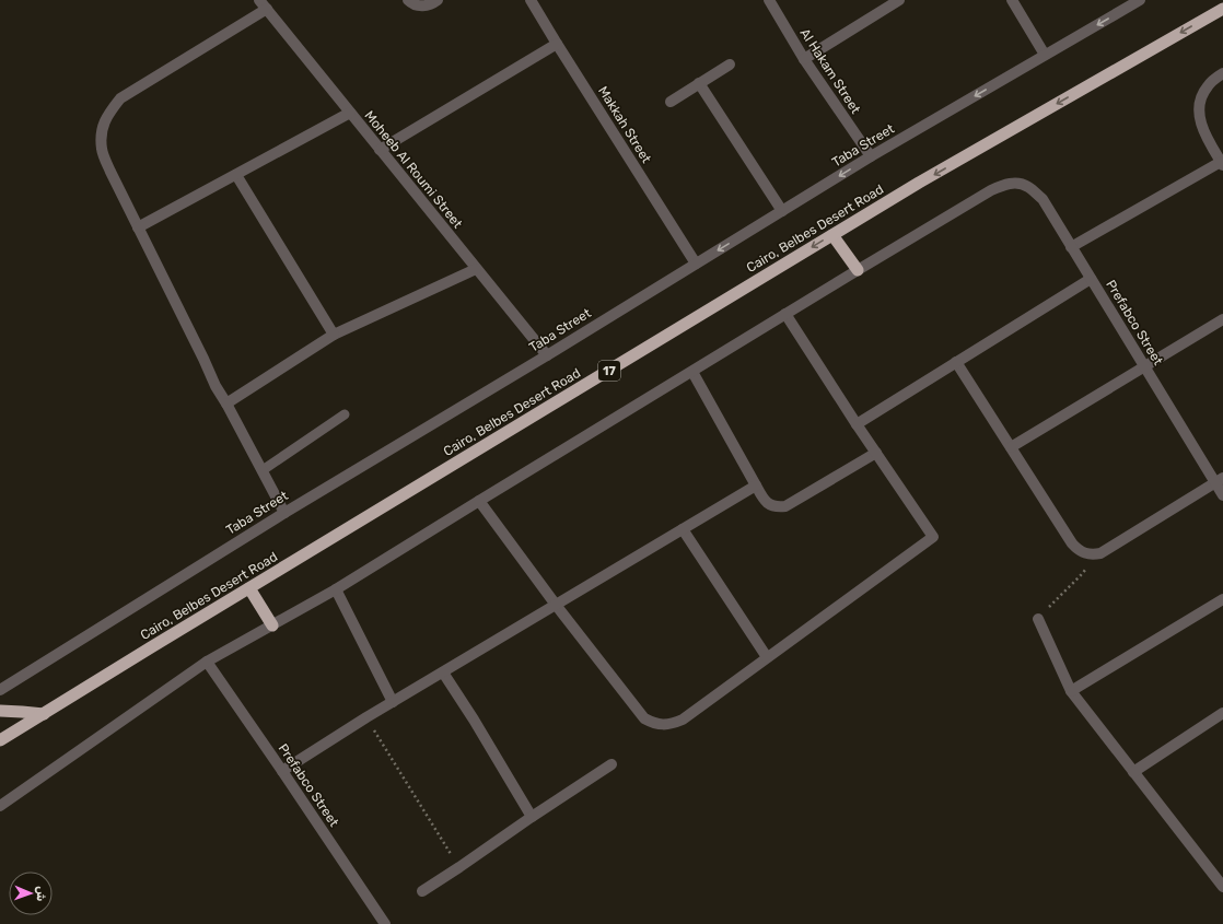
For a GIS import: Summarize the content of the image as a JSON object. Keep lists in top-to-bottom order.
{
  "streets": {
    "highway": ["Cairo, Belbes Desert Road", "17"],
    "street": [
      "Al Hakam Street",
      "Makkah Street",
      "Taba Street",
      "Moheeb Al Roumi Street",
      "Prefabco Street"
    ]
  },
  "crossings": [
    ["Al Hakam Street", "Taba Street"],
    ["Makkah Street", "Taba Street"],
    ["Taba Street", "Moheeb Al Roumi Street"]
  ],
  "one_way": ["Taba Street", "Cairo, Belbes Desert Road"],
  "north": "right"
}
